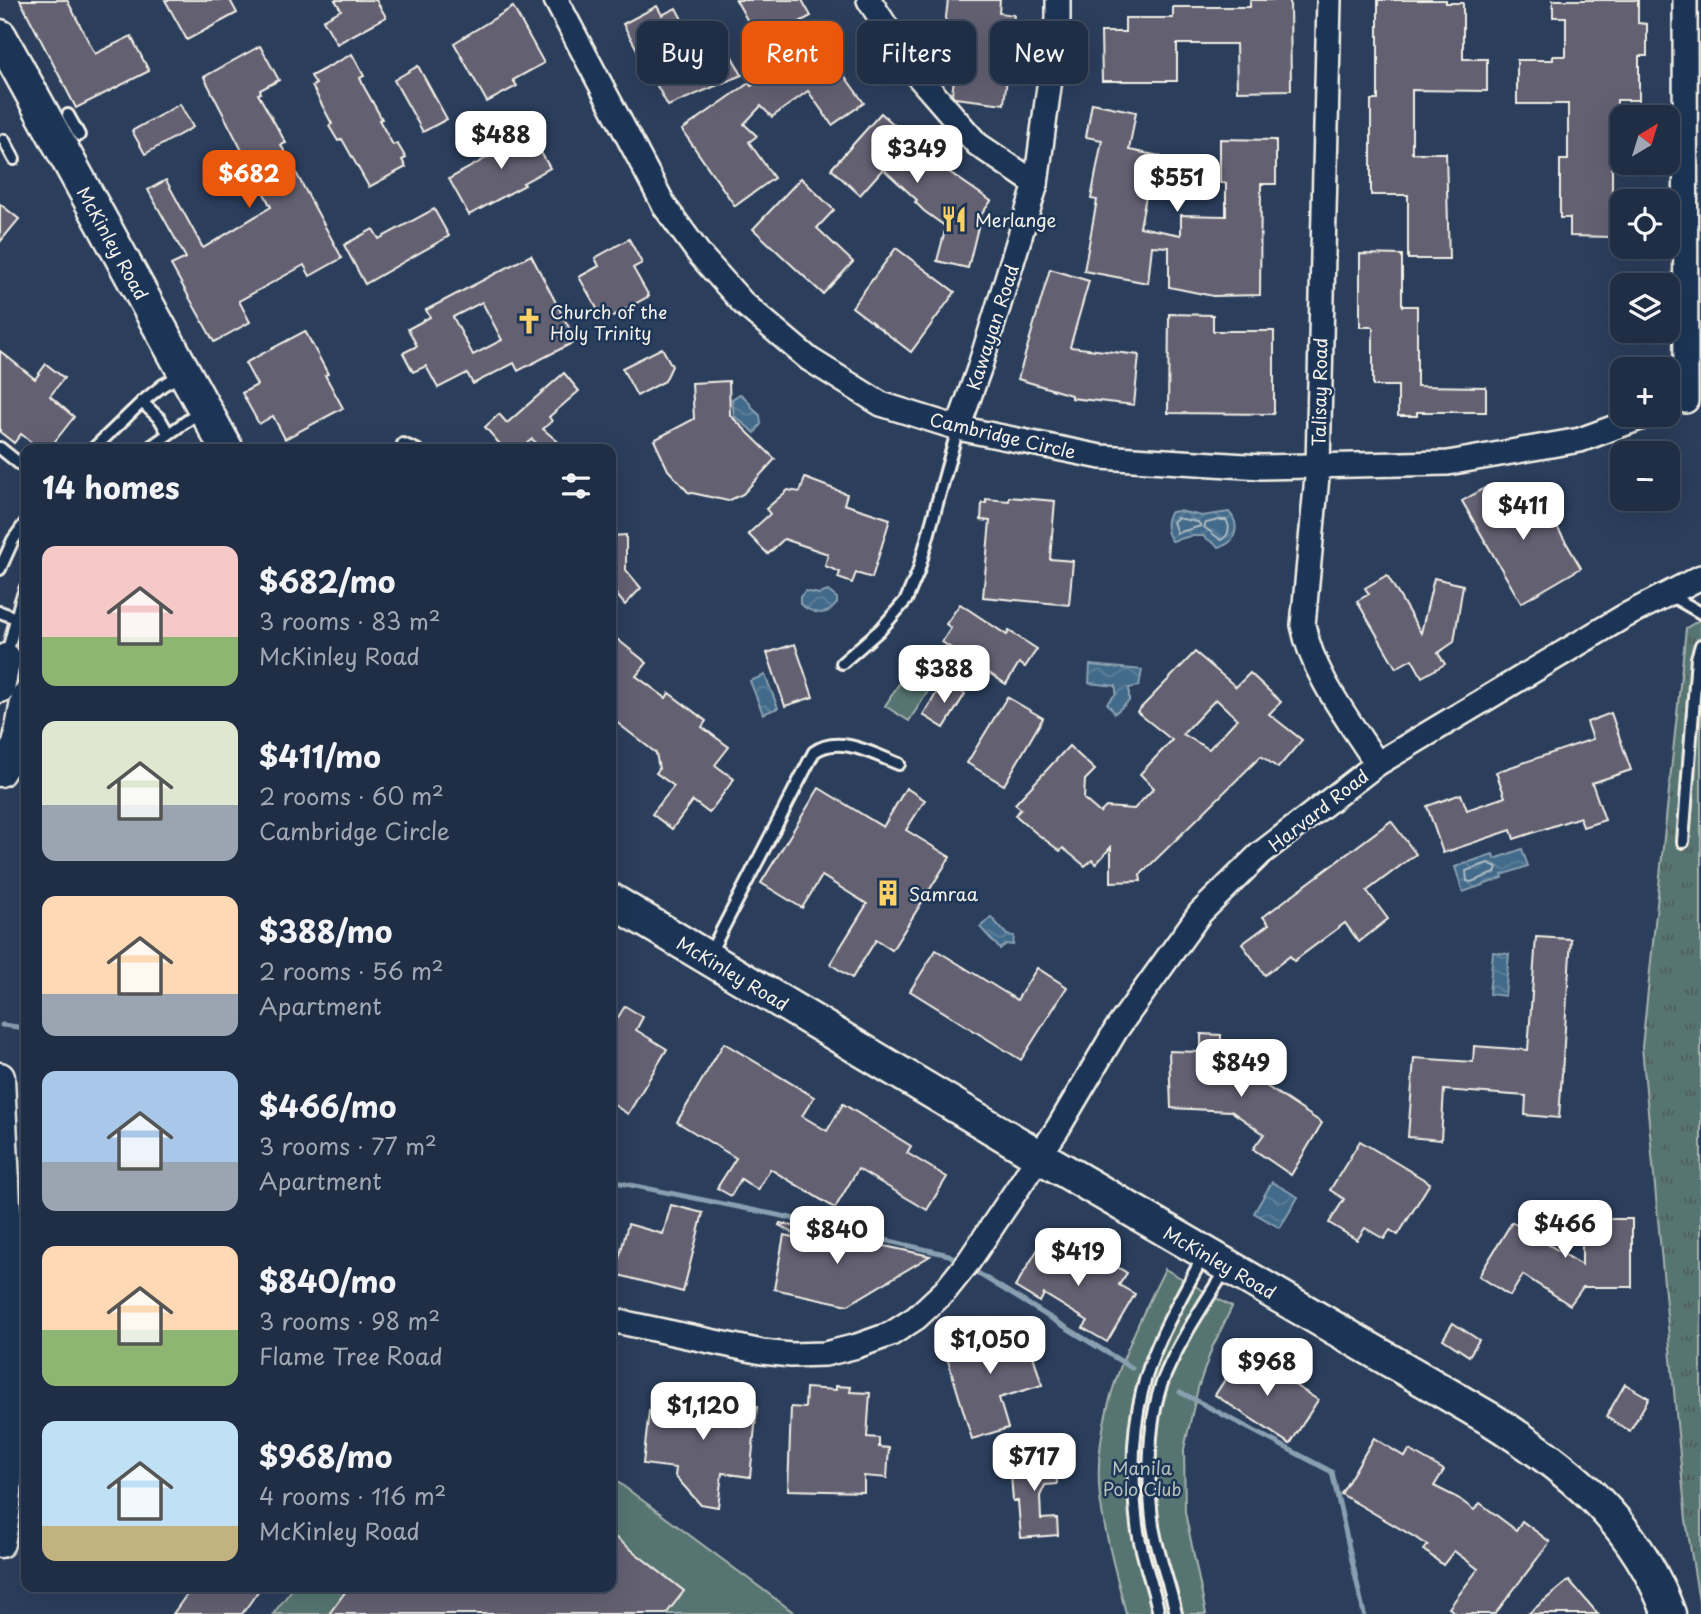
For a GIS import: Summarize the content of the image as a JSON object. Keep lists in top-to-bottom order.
{
  "streets": {
    "main road": ["McKinley Road"],
    "street": [
      "Kawayan Road",
      "Talisay Road",
      "Cambridge Circle",
      "Harvard Road"
    ]
  },
  "crossings": [
    ["McKinley Road", "Harvard Road"],
    ["Kawayan Road", "Cambridge Circle"],
    ["Talisay Road", "Cambridge Circle"],
    ["Talisay Road", "Harvard Road"]
  ],
  "parks": ["Manila Polo Club"],
  "places": {
    "restaurant": ["Merlange"],
    "church": ["Church of the Holy Trinity"],
    "building": ["Samraa"]
  },
  "north": "top right",
  "page": {
    "chip": [
      "Buy",
      "Rent",
      "Filters",
      "New"
    ],
    "map_buttons": ["+", "−"],
    "price": [
      "$488",
      "$349",
      "$682",
      "$551",
      "$411",
      "$388",
      "$849",
      "$466",
      "$840",
      "$419",
      "$1,050",
      "$968",
      "$1,120",
      "$717"
    ],
    "heading": "14 homes",
    "list": [
      {
        "name": "$682/mo",
        "note": "3 rooms · 83 m² · McKinley Road"
      },
      {
        "name": "$411/mo",
        "note": "2 rooms · 60 m² · Cambridge Circle"
      },
      {
        "name": "$388/mo",
        "note": "2 rooms · 56 m² · Apartment"
      },
      {
        "name": "$466/mo",
        "note": "3 rooms · 77 m² · Apartment"
      },
      {
        "name": "$840/mo",
        "note": "3 rooms · 98 m² · Flame Tree Road"
      },
      {
        "name": "$968/mo",
        "note": "4 rooms · 116 m² · McKinley Road"
      }
    ]
  }
}
